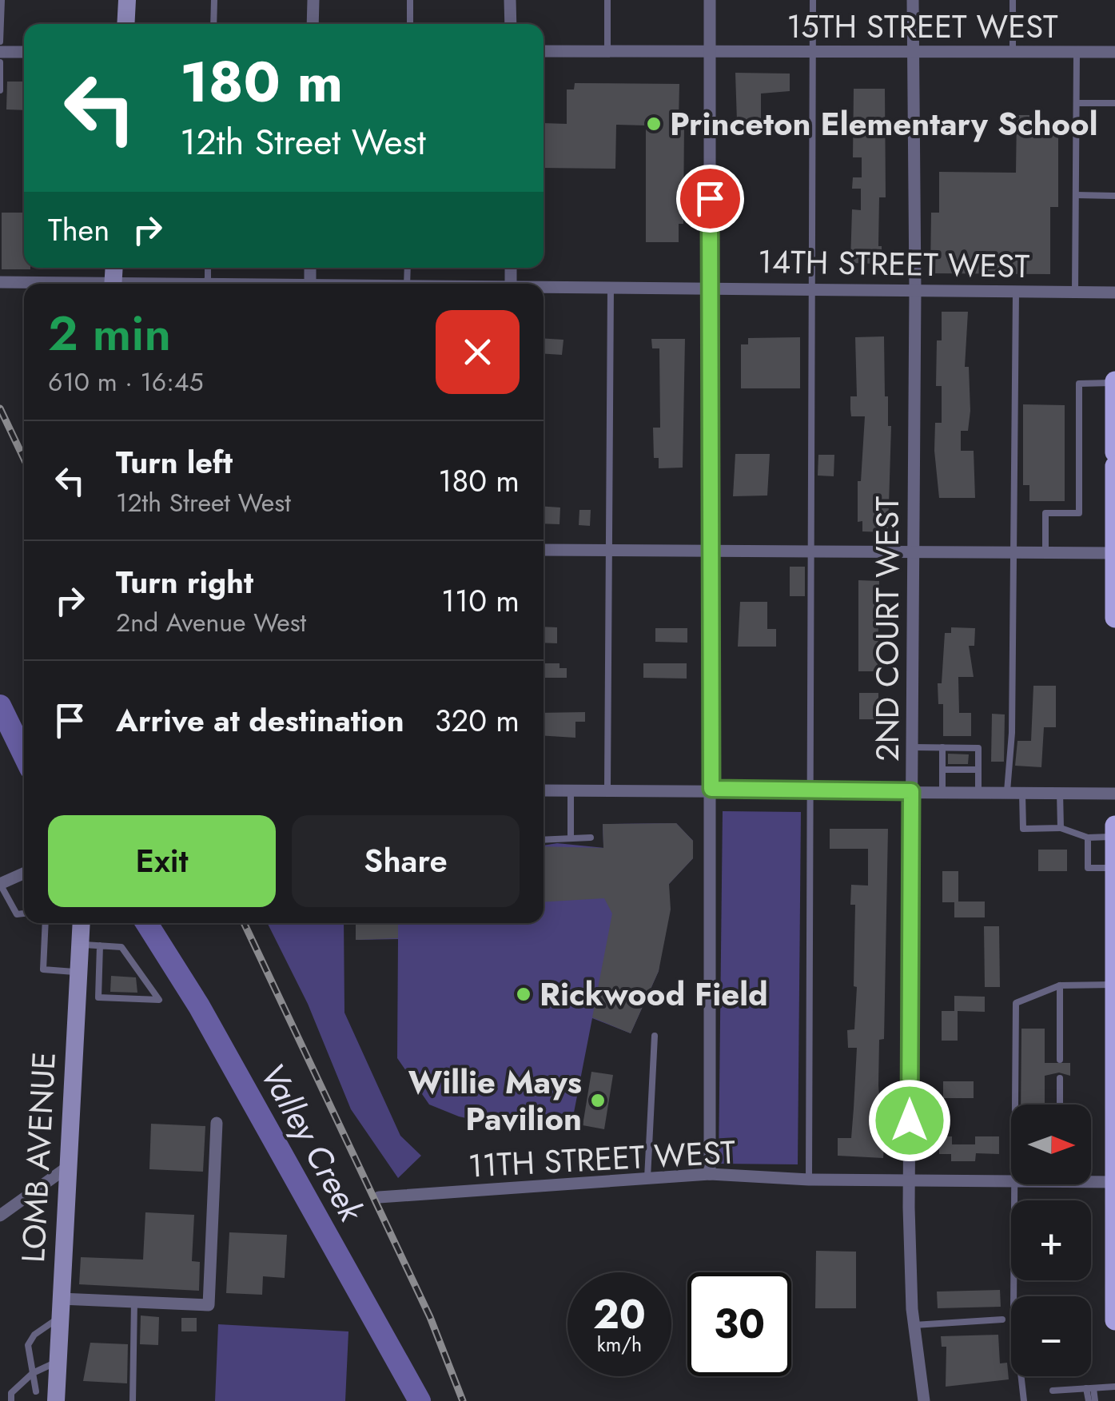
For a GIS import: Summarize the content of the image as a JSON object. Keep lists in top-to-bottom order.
{
  "streets": {
    "main road": ["LOMB AVENUE"],
    "street": [
      "15TH STREET WEST",
      "14TH STREET WEST",
      "2ND COURT WEST",
      "11TH STREET WEST"
    ]
  },
  "crossings": [
    ["15TH STREET WEST", "2ND COURT WEST"],
    ["14TH STREET WEST", "2ND COURT WEST"],
    ["2ND COURT WEST", "11TH STREET WEST"]
  ],
  "water": ["Valley Creek"],
  "places": ["Princeton Elementary School", "Rickwood Field", "Willie Mays Pavilion"],
  "north": "right",
  "page": {
    "turn": ["180 m", "12th Street West"],
    "then": "Then",
    "heading": ["2 min", "610 m · 16:45"],
    "list": [
      {
        "name": "Turn left",
        "note": "12th Street West",
        "value": "180 m"
      },
      {
        "name": "Turn right",
        "note": "2nd Avenue West",
        "value": "110 m"
      },
      {
        "name": "Arrive at destination",
        "value": "320 m"
      }
    ],
    "buttons": ["Exit", "Share"],
    "map_buttons": ["+", "−"],
    "speed": "20 km/h",
    "limit": "30"
  }
}
